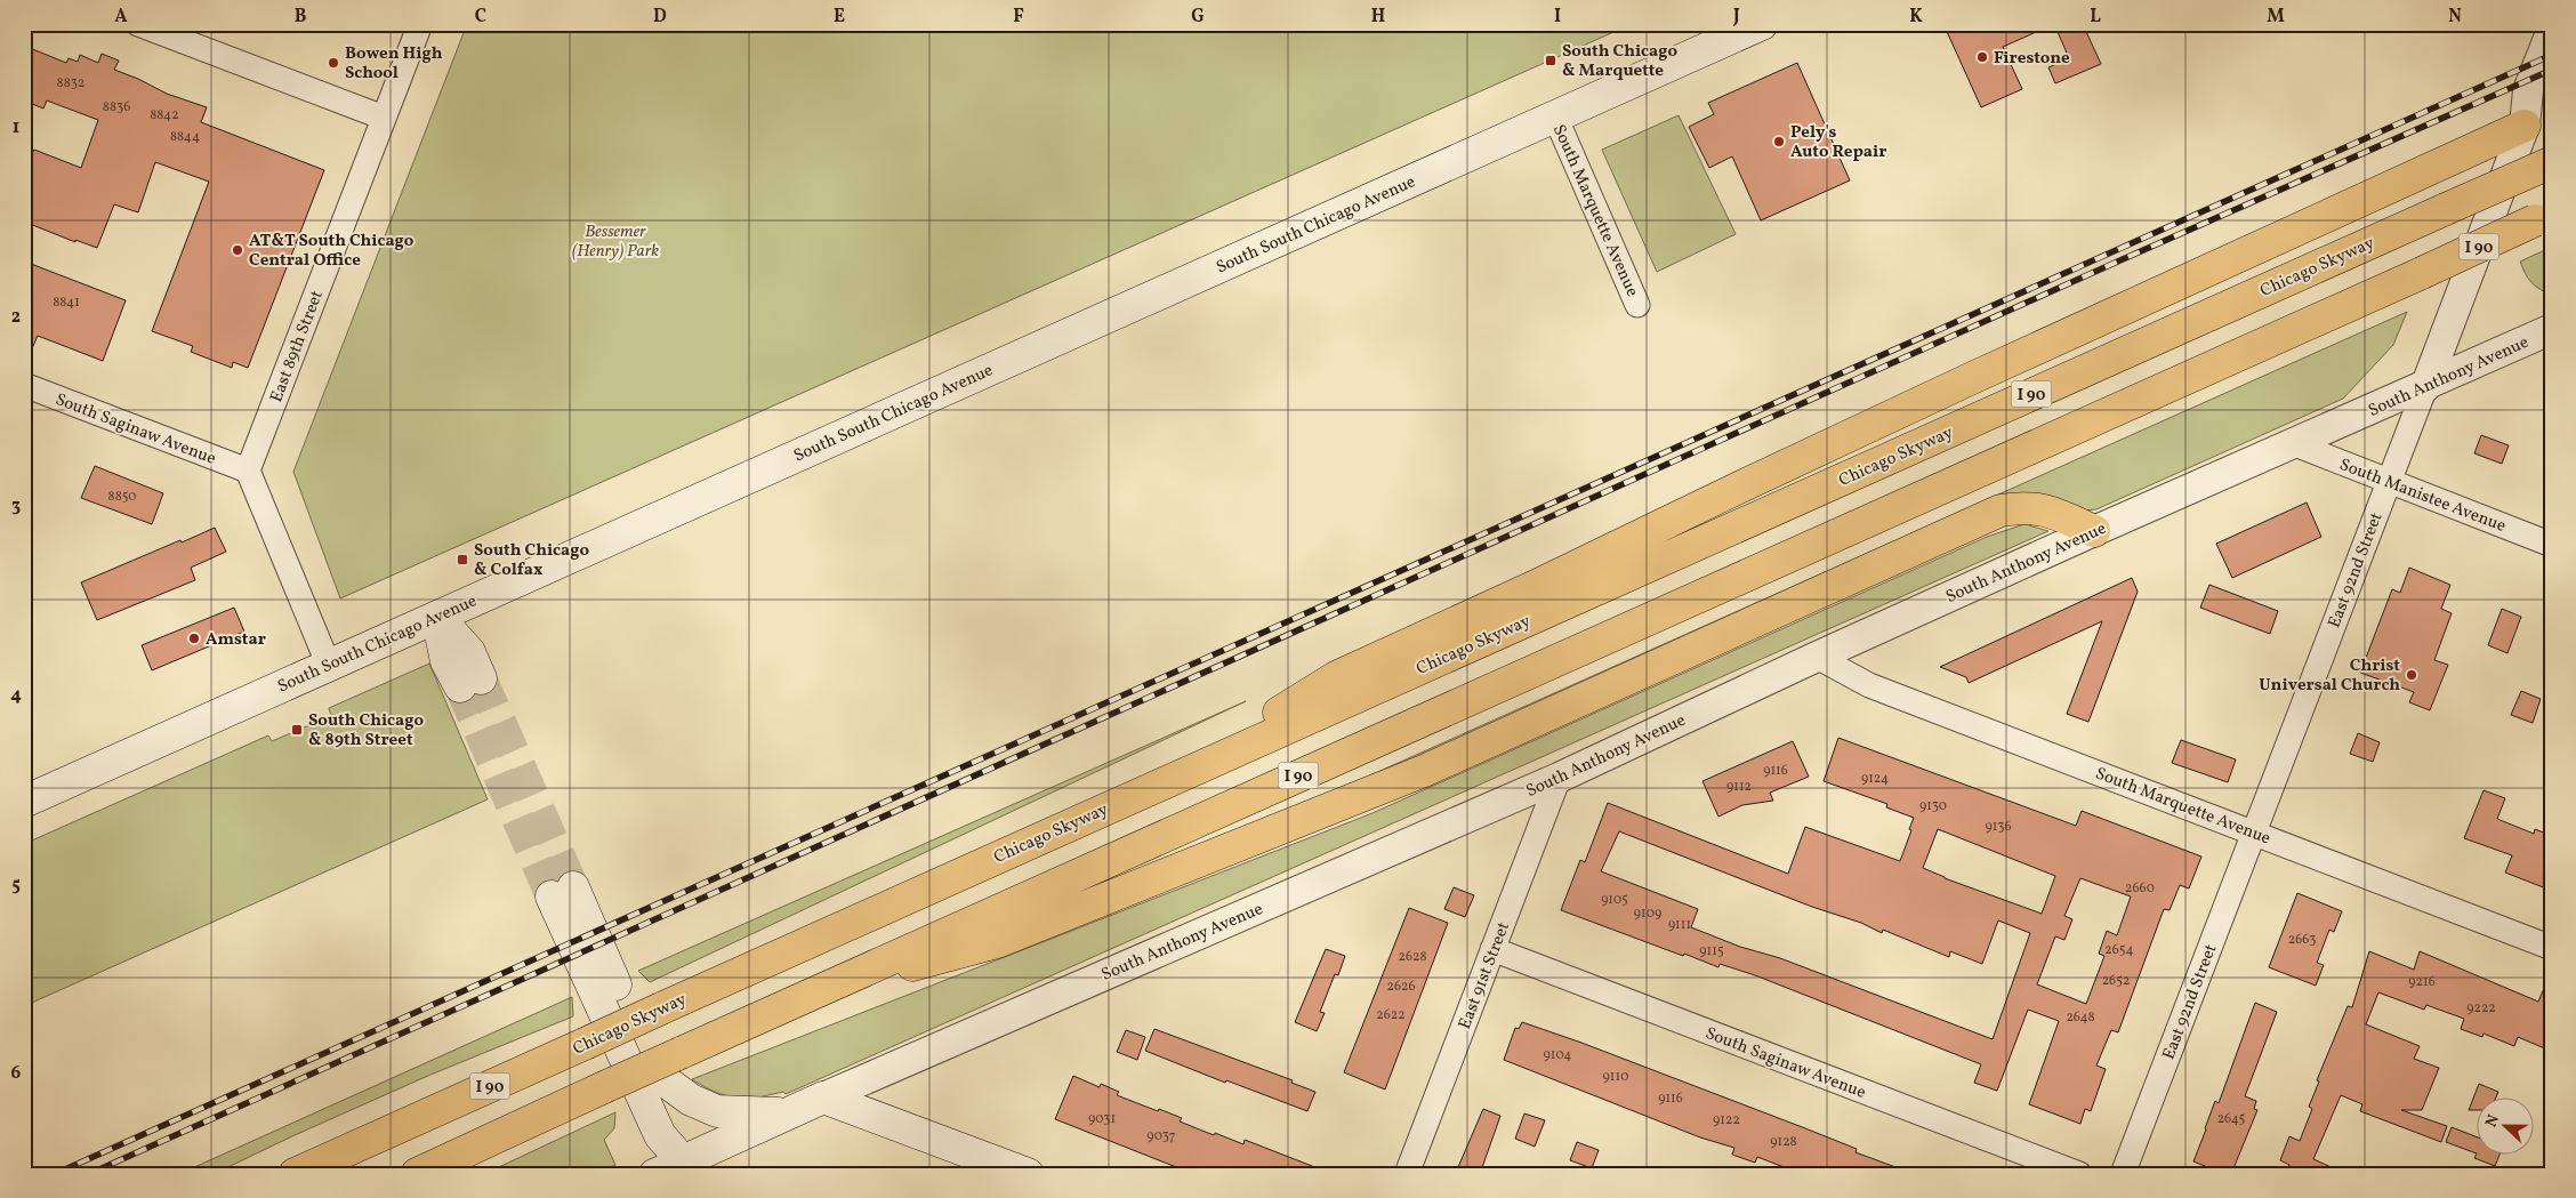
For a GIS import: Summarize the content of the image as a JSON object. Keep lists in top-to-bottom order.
{
  "streets": {
    "highway": ["I 90", "Chicago Skyway"],
    "main road": ["South South Chicago Avenue", "South Anthony Avenue"],
    "street": [
      "South Marquette Avenue",
      "East 89th Street",
      "South Saginaw Avenue",
      "South Manistee Avenue",
      "East 92nd Street",
      "East 91st Street"
    ]
  },
  "crossings": [
    ["South Marquette Avenue", "South South Chicago Avenue"],
    ["South Marquette Avenue", "South Anthony Avenue"],
    ["South Marquette Avenue", "East 92nd Street"],
    ["I 90", "Chicago Skyway"],
    ["East 89th Street", "South Saginaw Avenue"],
    ["South Anthony Avenue", "South Manistee Avenue"],
    ["South Anthony Avenue", "East 92nd Street"],
    ["South Anthony Avenue", "East 91st Street"],
    ["South Saginaw Avenue", "East 91st Street"],
    ["South Manistee Avenue", "East 92nd Street"]
  ],
  "parks": ["Bessemer (Henry) Park"],
  "places": {
    "other": [
      "Firestone",
      "Bowen High School",
      "Pely's Auto Repair",
      "AT&T South Chicago Central Office",
      "Amstar",
      "Christ Universal Church"
    ],
    "transit": ["South Chicago & Marquette", "South Chicago & Colfax", "South Chicago & 89th Street"]
  },
  "house_numbers": [
    "8832",
    "8836",
    "8842",
    "8844",
    "8841",
    "8850",
    "9116",
    "9124",
    "9112",
    "9130",
    "9136",
    "2660",
    "9105",
    "9109",
    "9111",
    "2663",
    "2654",
    "9115",
    "2628",
    "2652",
    "9216",
    "2626",
    "9222",
    "2622",
    "2648",
    "9104",
    "9110",
    "9116",
    "9031",
    "2645",
    "9122",
    "9037",
    "9128"
  ],
  "north": "left",
  "grid": {
    "columns": [
      "A",
      "B",
      "C",
      "D",
      "E",
      "F",
      "G",
      "H",
      "I",
      "J",
      "K",
      "L",
      "M",
      "N"
    ],
    "rows": [
      "1",
      "2",
      "3",
      "4",
      "5",
      "6"
    ]
  }
}
